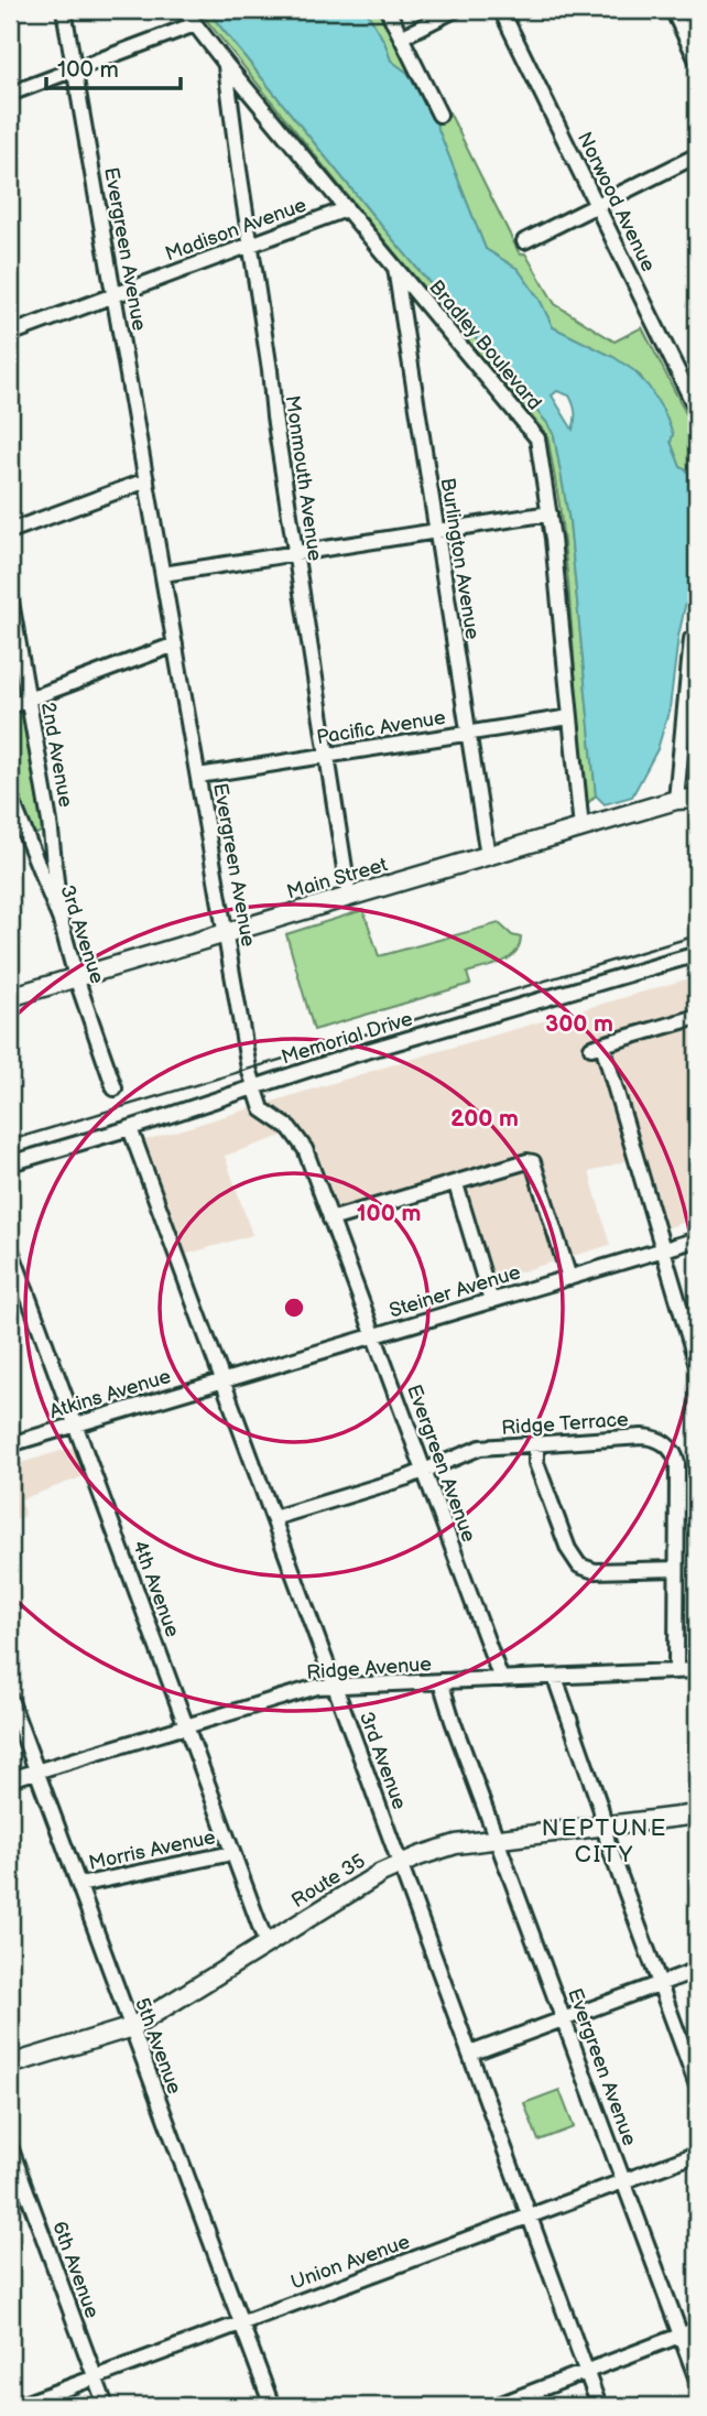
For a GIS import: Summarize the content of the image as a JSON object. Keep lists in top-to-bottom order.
{
  "streets": {
    "main road": ["Main Street", "Route 35"],
    "street": [
      "Norwood Avenue",
      "Madison Avenue",
      "Evergreen Avenue",
      "Bradley Boulevard",
      "Monmouth Avenue",
      "Burlington Avenue",
      "Pacific Avenue",
      "2nd Avenue",
      "3rd Avenue",
      "Memorial Drive",
      "Steiner Avenue",
      "Atkins Avenue",
      "Ridge Terrace",
      "4th Avenue",
      "Ridge Avenue",
      "Morris Avenue",
      "5th Avenue",
      "Union Avenue",
      "6th Avenue"
    ]
  },
  "crossings": [
    ["Madison Avenue", "Evergreen Avenue"],
    ["Madison Avenue", "Bradley Boulevard"],
    ["Madison Avenue", "Monmouth Avenue"],
    ["Evergreen Avenue", "Pacific Avenue"],
    ["Evergreen Avenue", "Main Street"],
    ["Evergreen Avenue", "Memorial Drive"],
    ["Evergreen Avenue", "Steiner Avenue"],
    ["Evergreen Avenue", "Ridge Terrace"],
    ["Evergreen Avenue", "Ridge Avenue"],
    ["Evergreen Avenue", "Route 35"],
    ["Evergreen Avenue", "Union Avenue"],
    ["Bradley Boulevard", "Monmouth Avenue"],
    ["Bradley Boulevard", "Burlington Avenue"],
    ["Bradley Boulevard", "Pacific Avenue"],
    ["Bradley Boulevard", "Main Street"],
    ["Monmouth Avenue", "Pacific Avenue"],
    ["Monmouth Avenue", "Main Street"],
    ["Burlington Avenue", "Pacific Avenue"],
    ["Burlington Avenue", "Main Street"],
    ["2nd Avenue", "3rd Avenue"],
    ["Main Street", "3rd Avenue"],
    ["3rd Avenue", "Memorial Drive"],
    ["3rd Avenue", "Steiner Avenue"],
    ["3rd Avenue", "Atkins Avenue"],
    ["3rd Avenue", "Ridge Terrace"],
    ["3rd Avenue", "Ridge Avenue"],
    ["3rd Avenue", "Route 35"],
    ["3rd Avenue", "Union Avenue"],
    ["Steiner Avenue", "Atkins Avenue"],
    ["Atkins Avenue", "4th Avenue"],
    ["Ridge Terrace", "Ridge Avenue"],
    ["4th Avenue", "Ridge Avenue"],
    ["4th Avenue", "Morris Avenue"],
    ["4th Avenue", "Route 35"],
    ["Ridge Avenue", "5th Avenue"],
    ["Morris Avenue", "5th Avenue"],
    ["Route 35", "5th Avenue"],
    ["5th Avenue", "Union Avenue"],
    ["Union Avenue", "6th Avenue"]
  ],
  "districts": ["NEPTUNE CITY"],
  "scale_bar": "100 m",
  "rings": ["300 m", "200 m", "100 m"]
}
